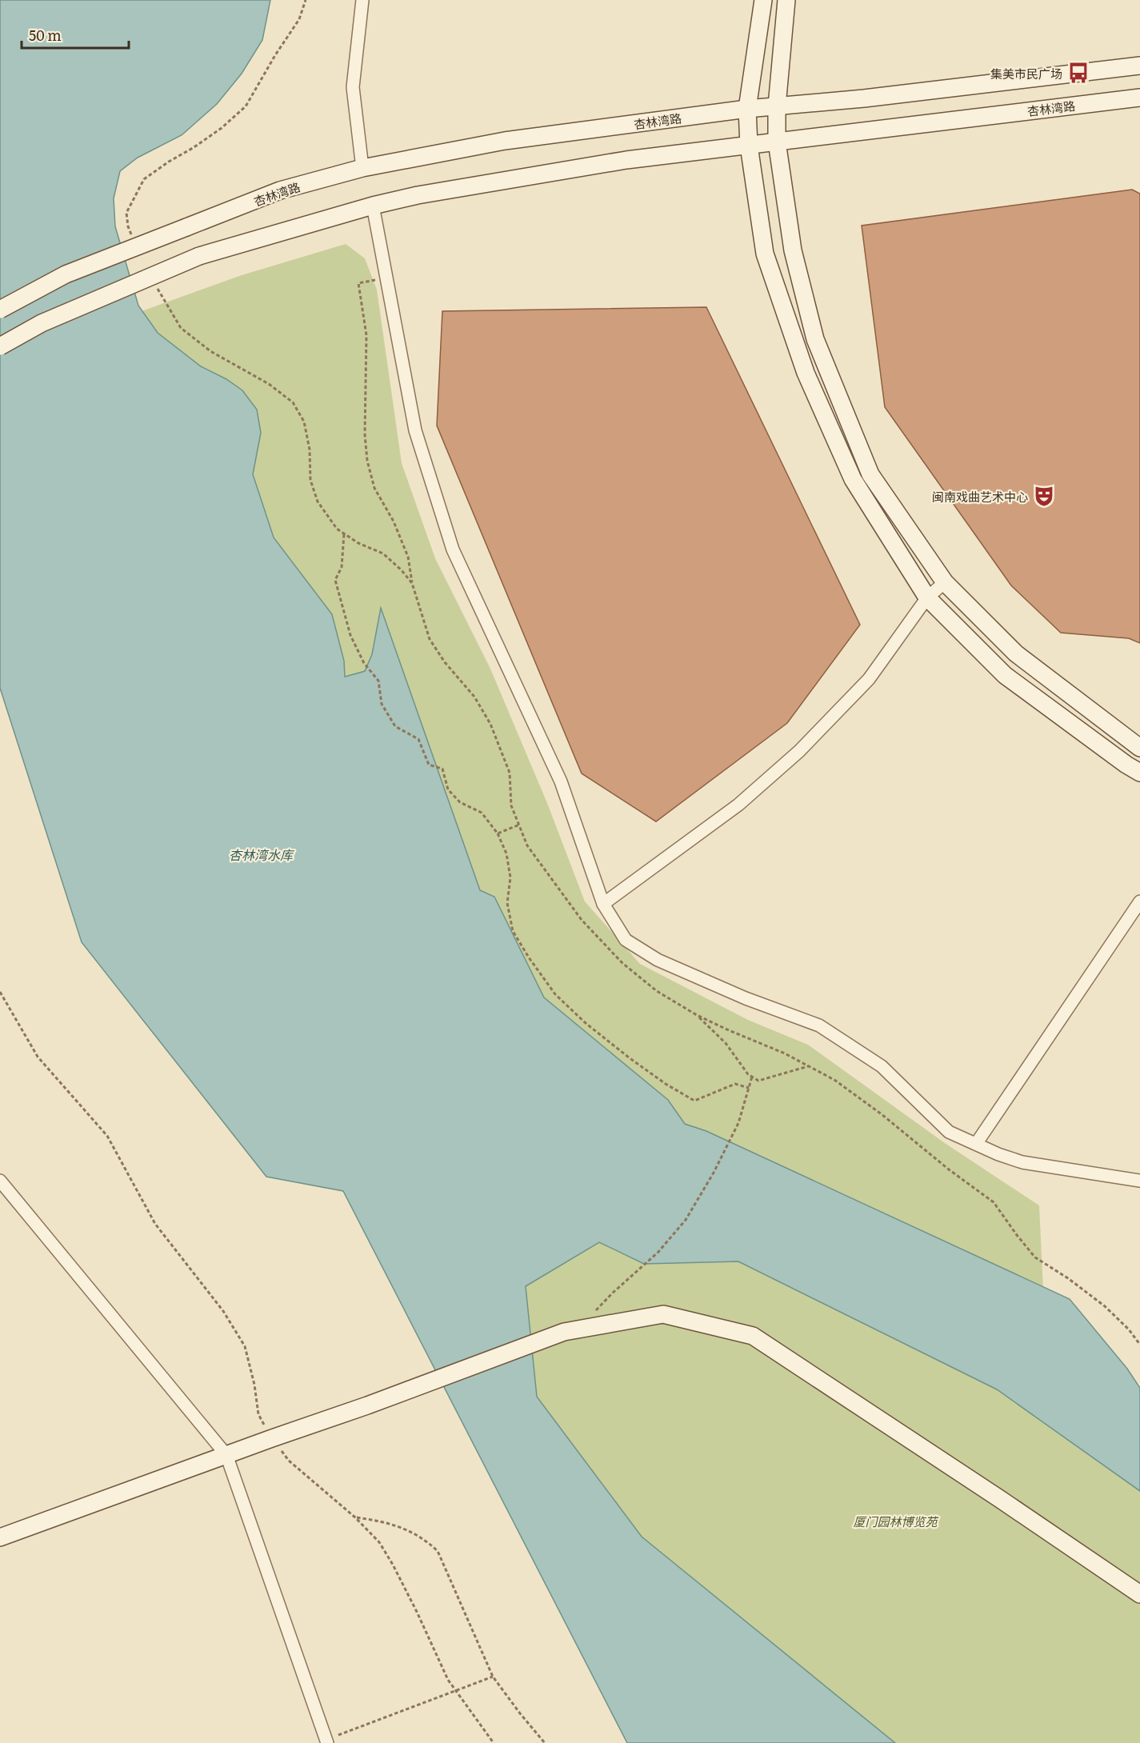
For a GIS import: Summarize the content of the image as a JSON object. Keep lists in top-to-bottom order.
{
  "streets": {
    "street": ["杏林湾路"]
  },
  "water": ["杏林湾水库"],
  "parks": ["厦门园林博览苑"],
  "places": {
    "bus stop": ["集美市民广场"],
    "theatre": ["闽南戏曲艺术中心"]
  },
  "scale_bar": "50 m"
}
